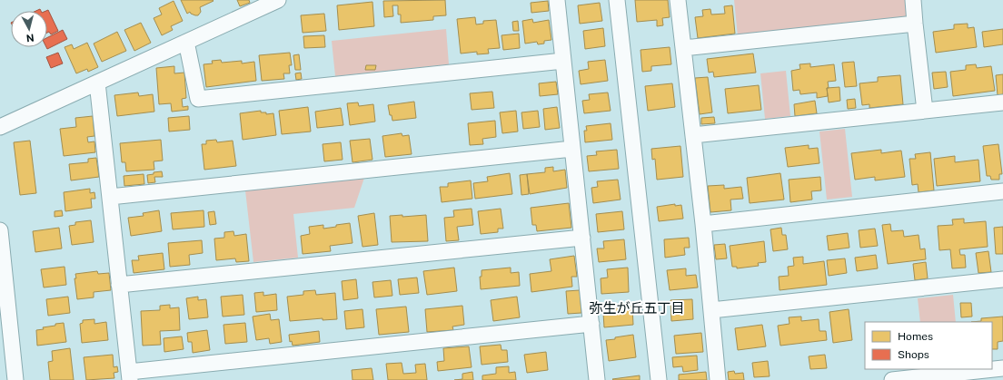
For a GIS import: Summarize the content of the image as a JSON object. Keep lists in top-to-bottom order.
{
  "districts": ["弥生が丘五丁目"],
  "legend": ["Homes", "Shops"],
  "north": "bottom"
}
